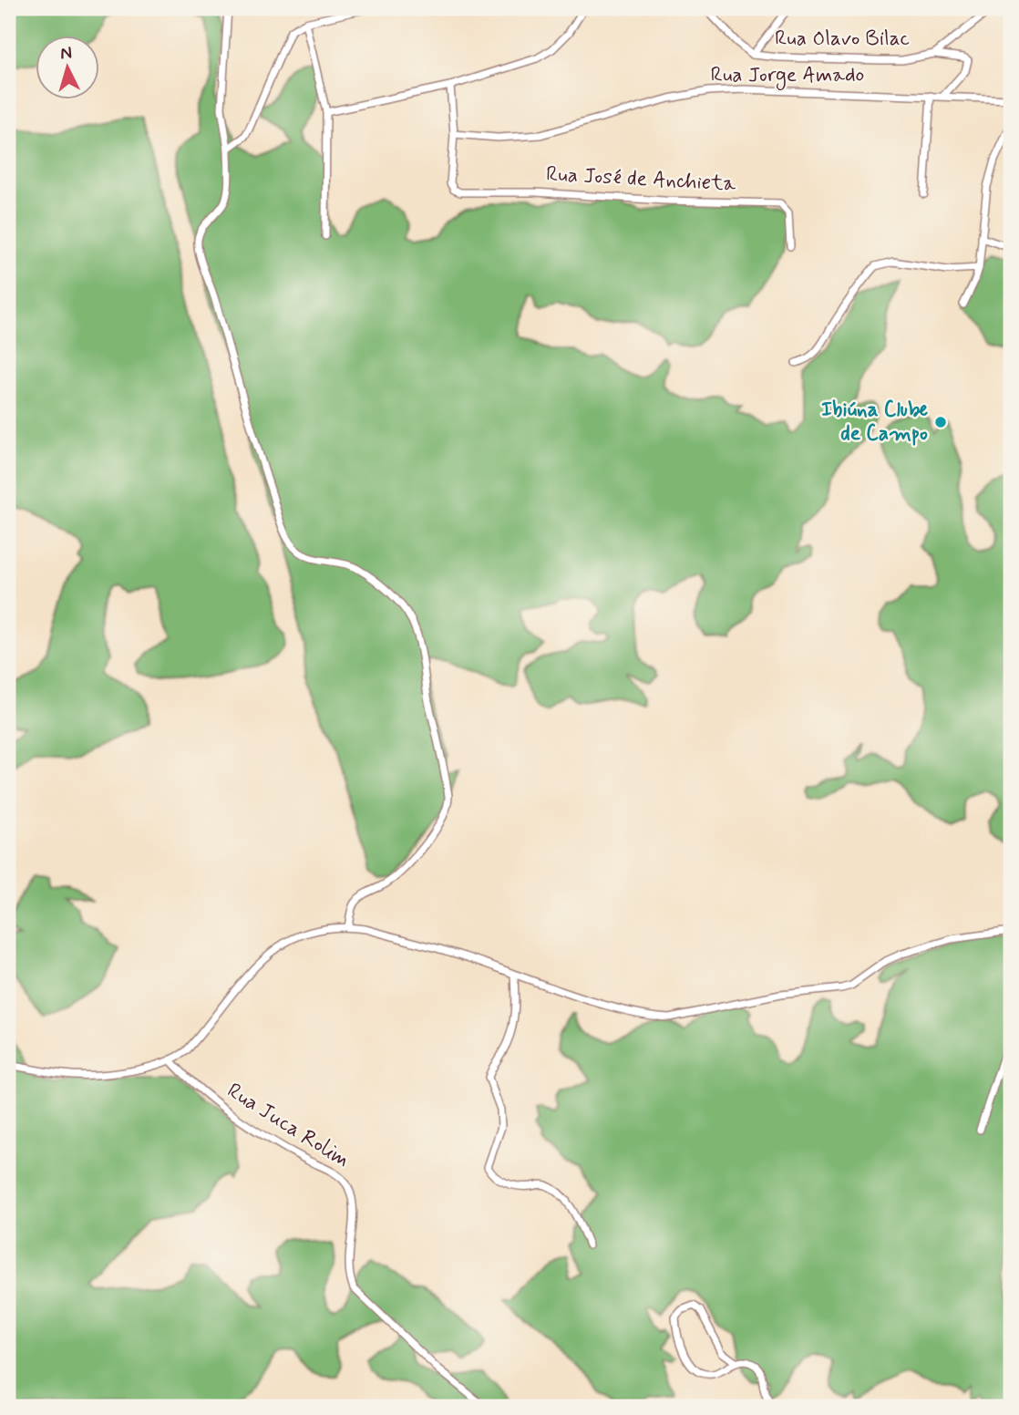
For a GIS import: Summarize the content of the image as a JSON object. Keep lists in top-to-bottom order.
{
  "streets": {
    "street": [
      "Rua Olavo Bilac",
      "Rua Jorge Amado",
      "Rua José de Anchieta",
      "Rua Juca Rolim"
    ]
  },
  "crossings": [
    ["Rua Jorge Amado", "Rua José de Anchieta"]
  ],
  "places": ["Ibiúna Clube de Campo"],
  "north": "top"
}
